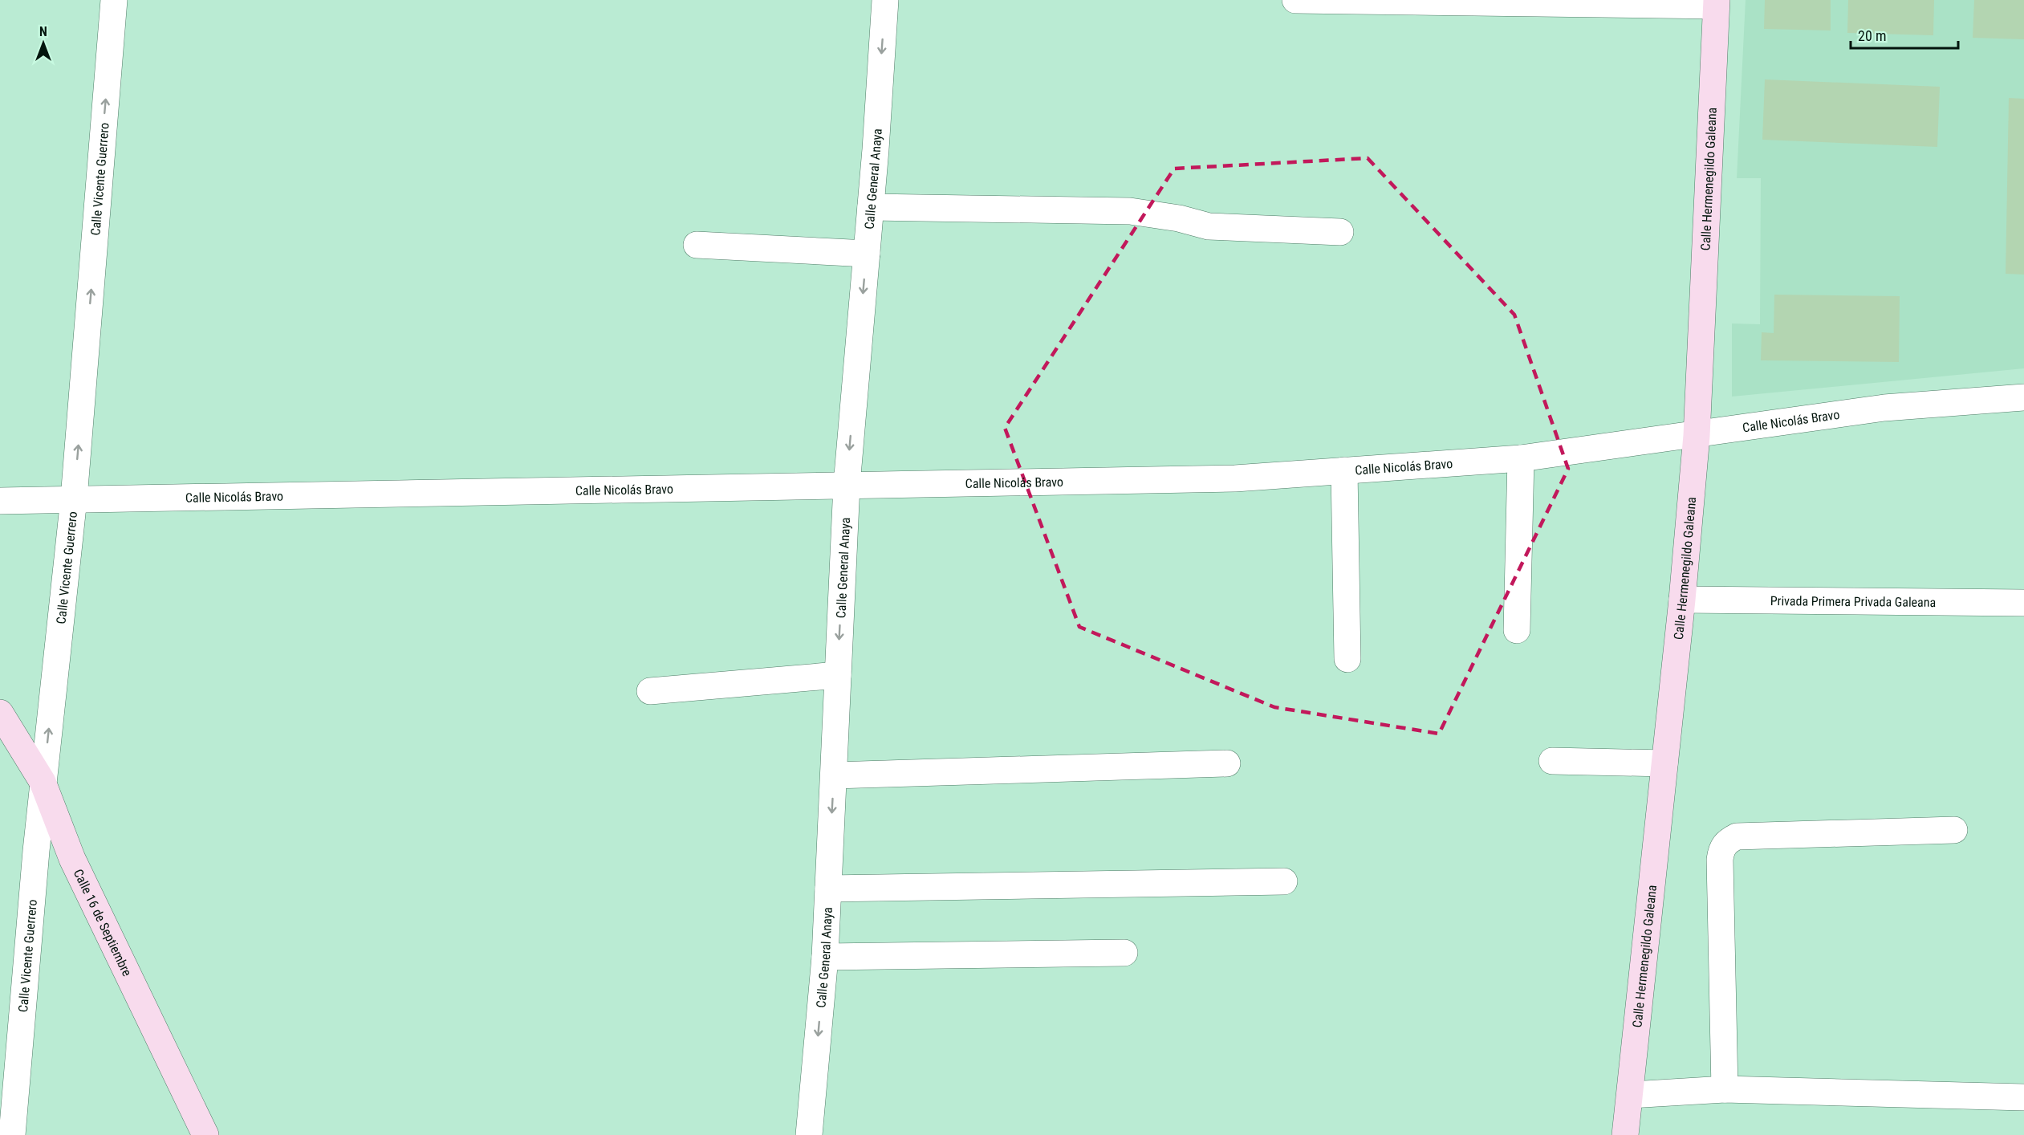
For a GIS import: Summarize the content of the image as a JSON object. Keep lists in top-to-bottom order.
{
  "streets": {
    "street": [
      "Calle General Anaya",
      "Calle Vicente Guerrero",
      "Calle Hermenegildo Galeana",
      "Calle Nicolás Bravo",
      "Privada Primera Privada Galeana",
      "Calle 16 de Septiembre"
    ]
  },
  "crossings": [
    ["Calle General Anaya", "Calle Nicolás Bravo"],
    ["Calle Vicente Guerrero", "Calle Nicolás Bravo"],
    ["Calle Vicente Guerrero", "Calle 16 de Septiembre"],
    ["Calle Hermenegildo Galeana", "Calle Nicolás Bravo"],
    ["Calle Hermenegildo Galeana", "Privada Primera Privada Galeana"]
  ],
  "one_way": ["Calle General Anaya", "Calle Vicente Guerrero"],
  "scale_bar": "20 m",
  "north": "top"
}
